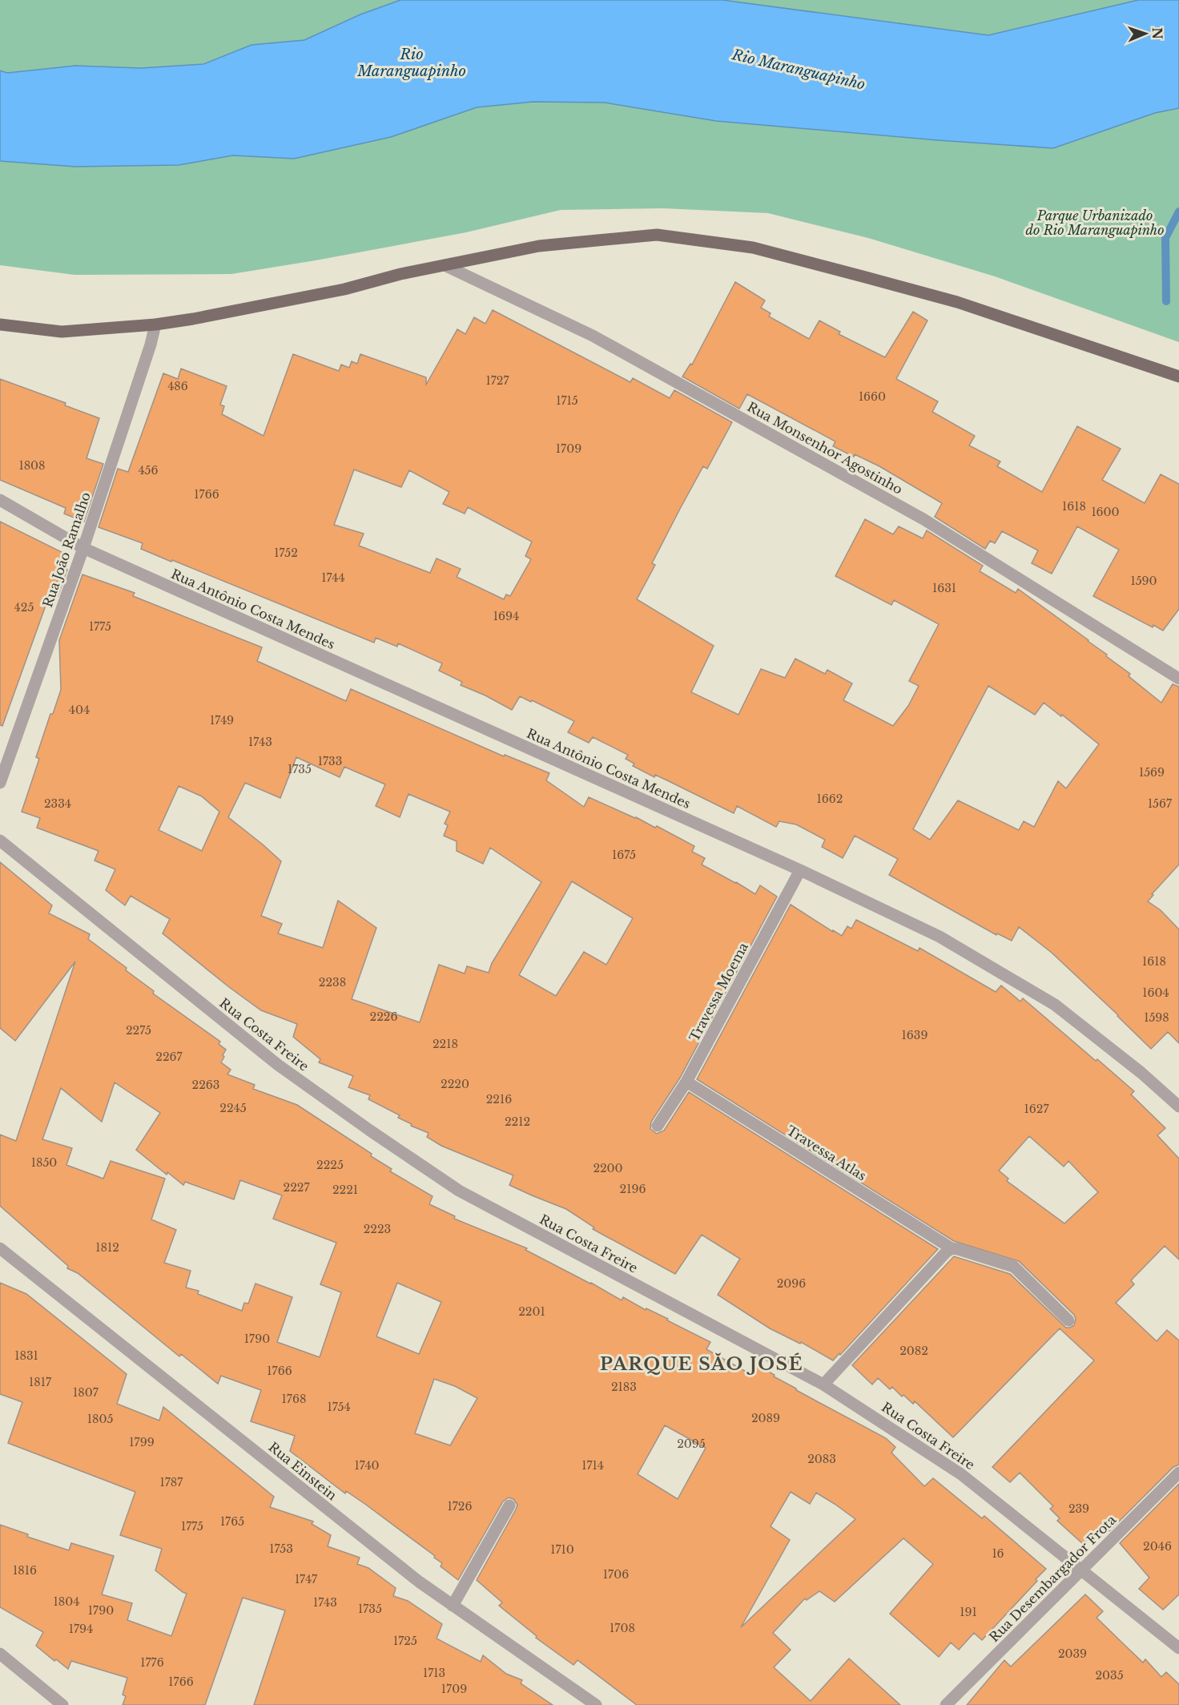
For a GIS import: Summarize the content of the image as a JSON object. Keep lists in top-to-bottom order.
{
  "streets": {
    "street": [
      "Rua Monsenhor Agostinho",
      "Rua João Ramalho",
      "Rua Antônio Costa Mendes",
      "Travessa Moema",
      "Rua Costa Freire",
      "Travessa Atlas",
      "Rua Einstein",
      "Rua Desembargador Frota"
    ]
  },
  "crossings": [
    ["Rua João Ramalho", "Rua Antônio Costa Mendes"],
    ["Rua Antônio Costa Mendes", "Travessa Moema"],
    ["Travessa Moema", "Travessa Atlas"],
    ["Rua Costa Freire", "Rua Desembargador Frota"]
  ],
  "districts": ["PARQUE SĂO JOSÉ"],
  "water": ["Rio Maranguapinho"],
  "parks": ["Parque Urbanizado do Rio Maranguapinho"],
  "house_numbers": [
    "1727",
    "486",
    "1660",
    "1715",
    "1709",
    "1808",
    "456",
    "1766",
    "1618",
    "1600",
    "1752",
    "1744",
    "1590",
    "1631",
    "425",
    "1694",
    "1775",
    "404",
    "1749",
    "1743",
    "1733",
    "1735",
    "1569",
    "1662",
    "2334",
    "1567",
    "1675",
    "1618",
    "2238",
    "1604",
    "2226",
    "1598",
    "2275",
    "1639",
    "2218",
    "2267",
    "2220",
    "2263",
    "2216",
    "2245",
    "1627",
    "2212",
    "1850",
    "2225",
    "2200",
    "2227",
    "2196",
    "2221",
    "2223",
    "1812",
    "2096",
    "2201",
    "1790",
    "2082",
    "1831",
    "1766",
    "1817",
    "2183",
    "1807",
    "1768",
    "1754",
    "2089",
    "1805",
    "1799",
    "2095",
    "2083",
    "1740",
    "1714",
    "1787",
    "1726",
    "239",
    "1765",
    "1775",
    "2046",
    "1753",
    "1710",
    "16",
    "1816",
    "1706",
    "1747",
    "1804",
    "1743",
    "1735",
    "1790",
    "191",
    "1708",
    "1794",
    "1725",
    "2039",
    "1776",
    "1713",
    "2035",
    "1766",
    "1709"
  ],
  "north": "right"
}
